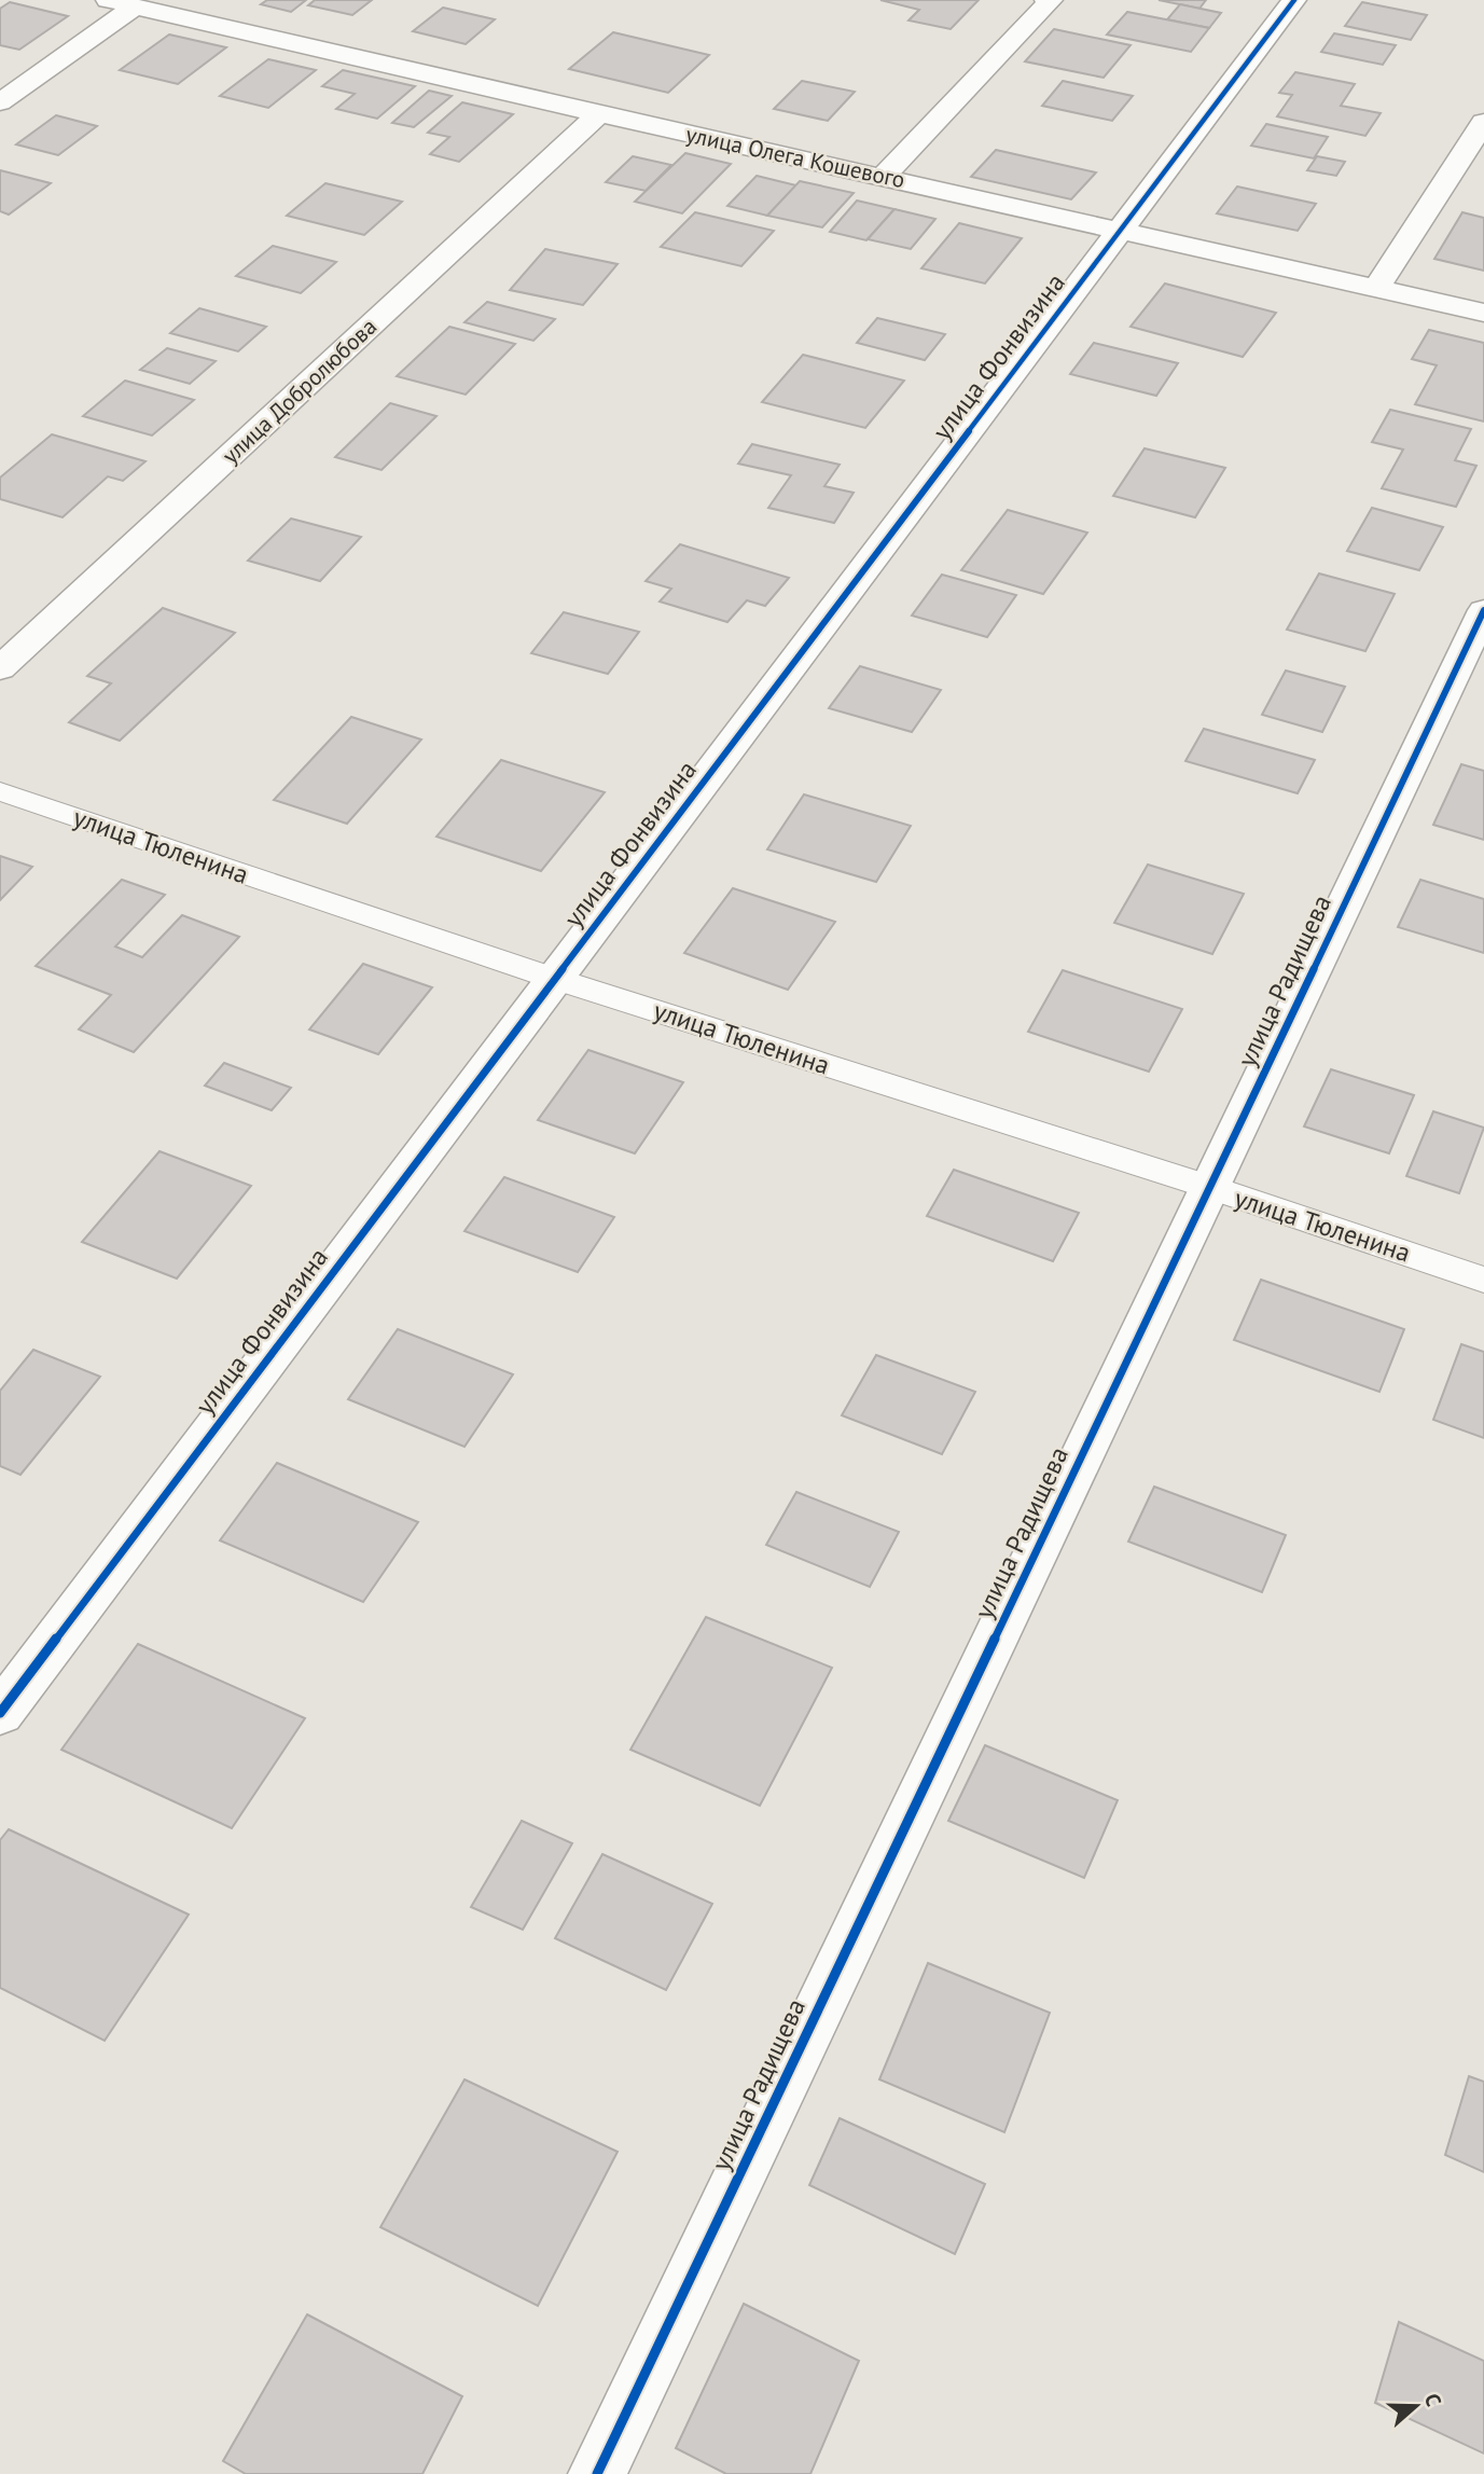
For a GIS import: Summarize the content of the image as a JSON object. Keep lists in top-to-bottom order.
{
  "streets": {
    "street": [
      "улица Олега Кошевого",
      "улица Фонвизина",
      "улица Добролюбова",
      "улица Радищева"
    ],
    "lane": ["улица Тюленина"]
  },
  "crossings": [
    ["улица Олега Кошевого", "улица Фонвизина"],
    ["улица Олега Кошевого", "улица Добролюбова"],
    ["улица Фонвизина", "улица Тюленина"],
    ["улица Тюленина", "улица Радищева"]
  ],
  "north": "right"
}
